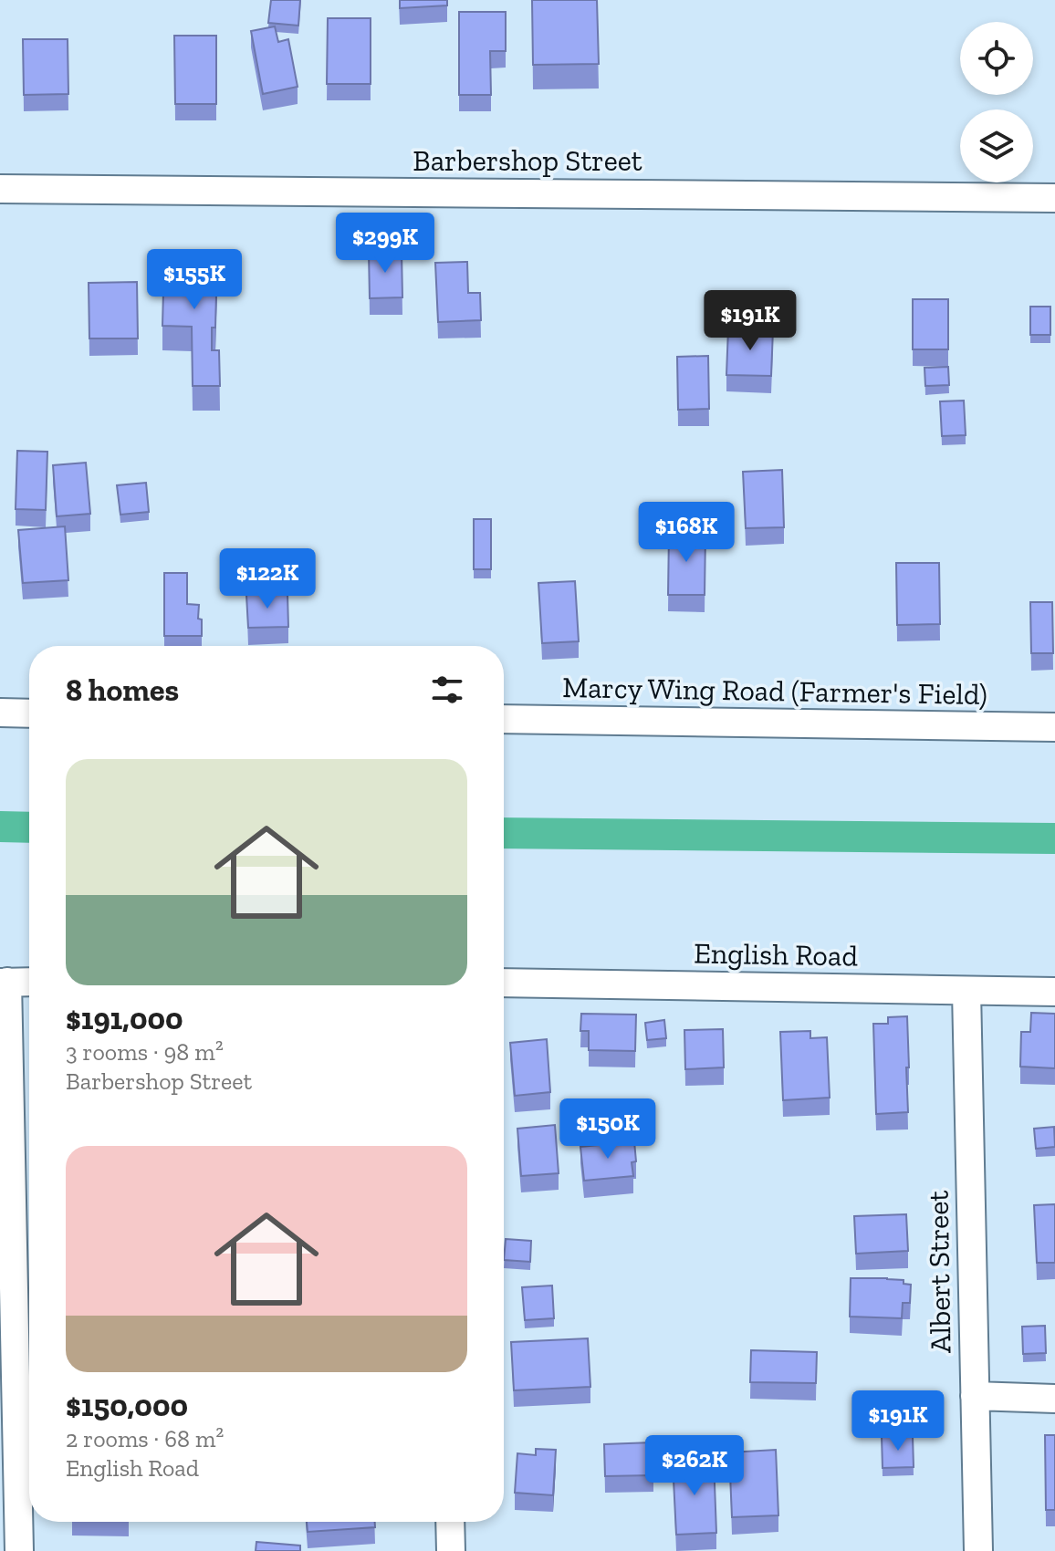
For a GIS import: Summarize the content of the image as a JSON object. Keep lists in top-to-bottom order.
{
  "streets": {
    "street": [
      "Barbershop Street",
      "Marcy Wing Road (Farmer's Field)",
      "English Road",
      "Albert Street"
    ]
  },
  "crossings": [
    ["English Road", "Albert Street"]
  ],
  "page": {
    "price": [
      "$299K",
      "$155K",
      "$191K",
      "$168K",
      "$122K",
      "$150K",
      "$191K",
      "$262K"
    ],
    "heading": "8 homes",
    "list": [
      {
        "name": "$191,000",
        "note": "3 rooms · 98 m² · Barbershop Street"
      },
      {
        "name": "$150,000",
        "note": "2 rooms · 68 m² · English Road"
      }
    ]
  }
}
